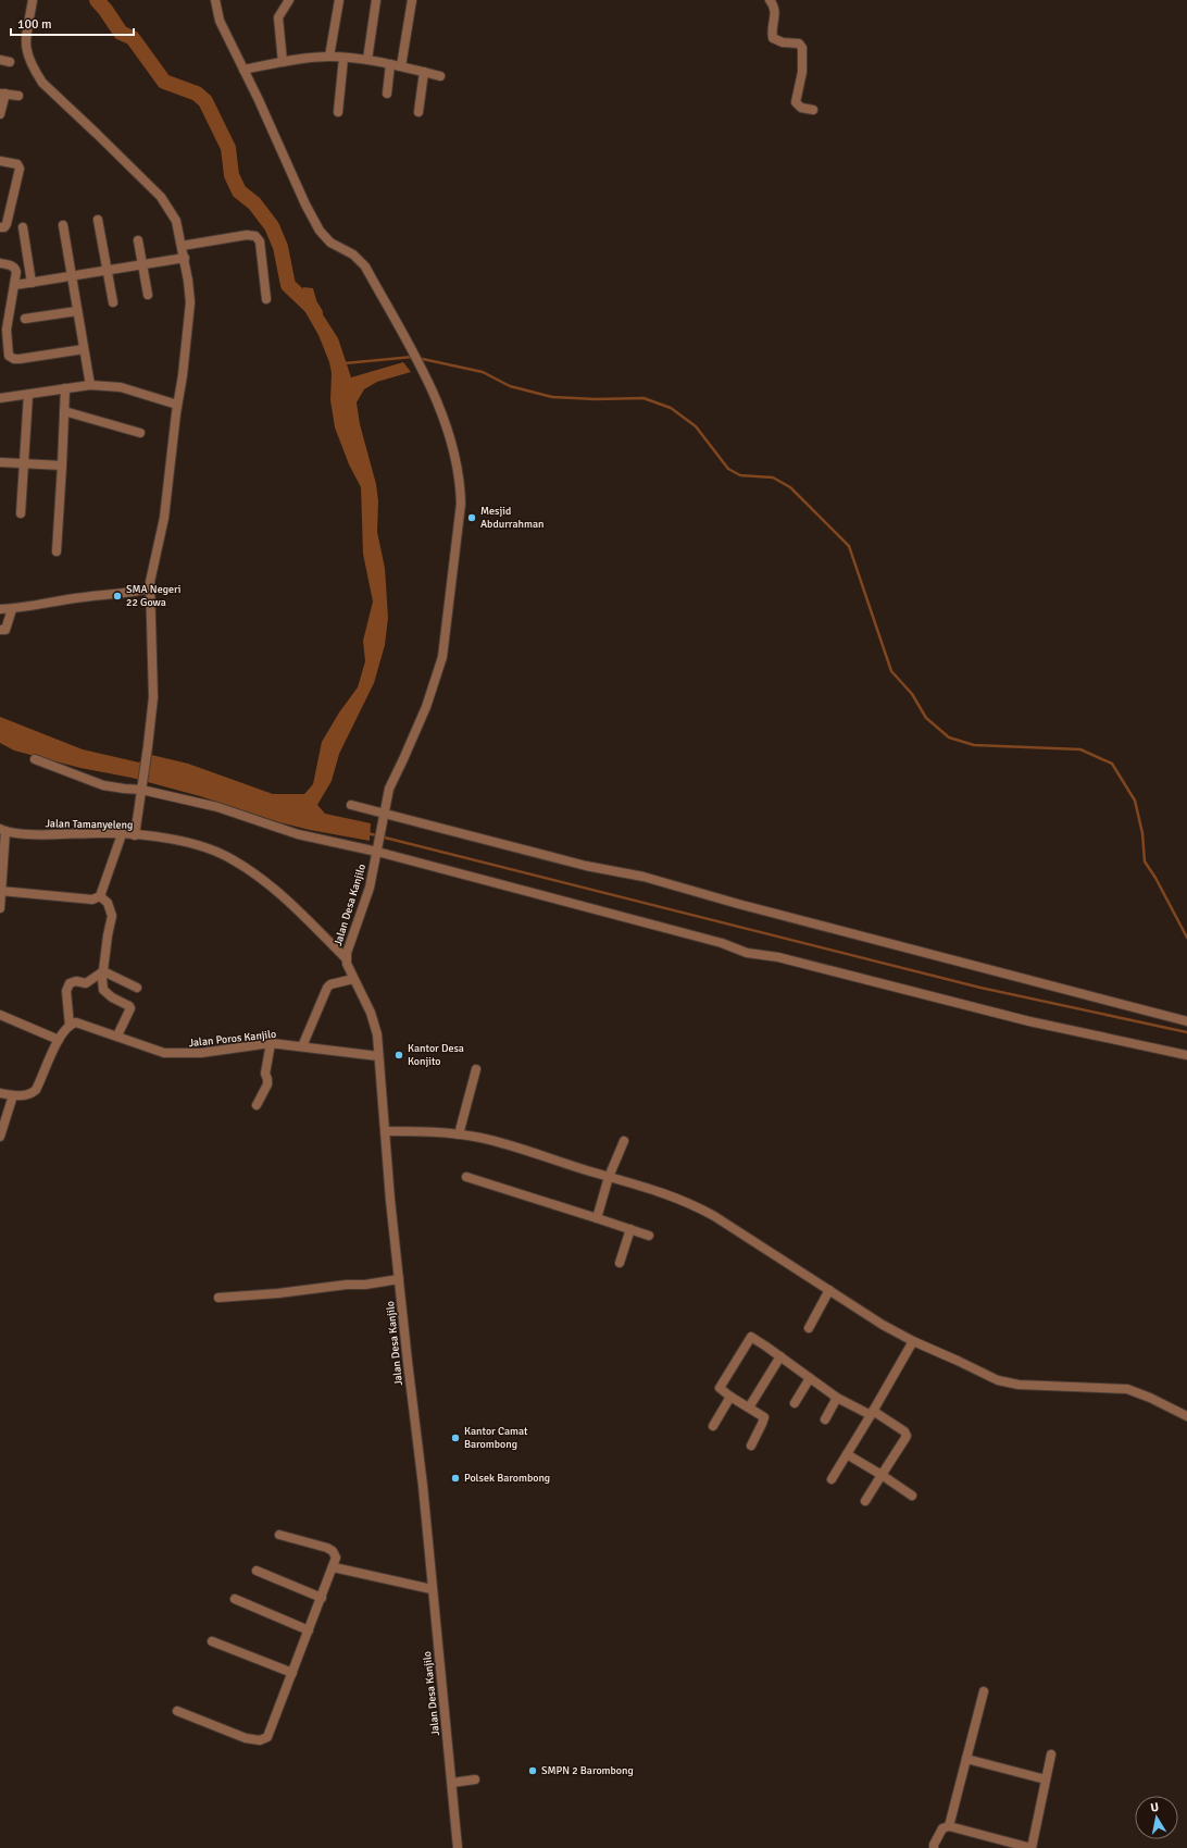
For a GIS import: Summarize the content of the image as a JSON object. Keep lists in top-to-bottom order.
{
  "streets": {
    "street": ["Jalan Tamanyeleng", "Jalan Desa Kanjilo", "Jalan Poros Kanjilo"]
  },
  "crossings": [
    ["Jalan Tamanyeleng", "Jalan Desa Kanjilo"],
    ["Jalan Desa Kanjilo", "Jalan Poros Kanjilo"]
  ],
  "places": [
    "Mesjid Abdurrahman",
    "SMA Negeri 22 Gowa",
    "Kantor Desa Konjito",
    "Kantor Camat Barombong",
    "Polsek Barombong",
    "SMPN 2 Barombong"
  ],
  "scale_bar": "100 m",
  "north": "top"
}
